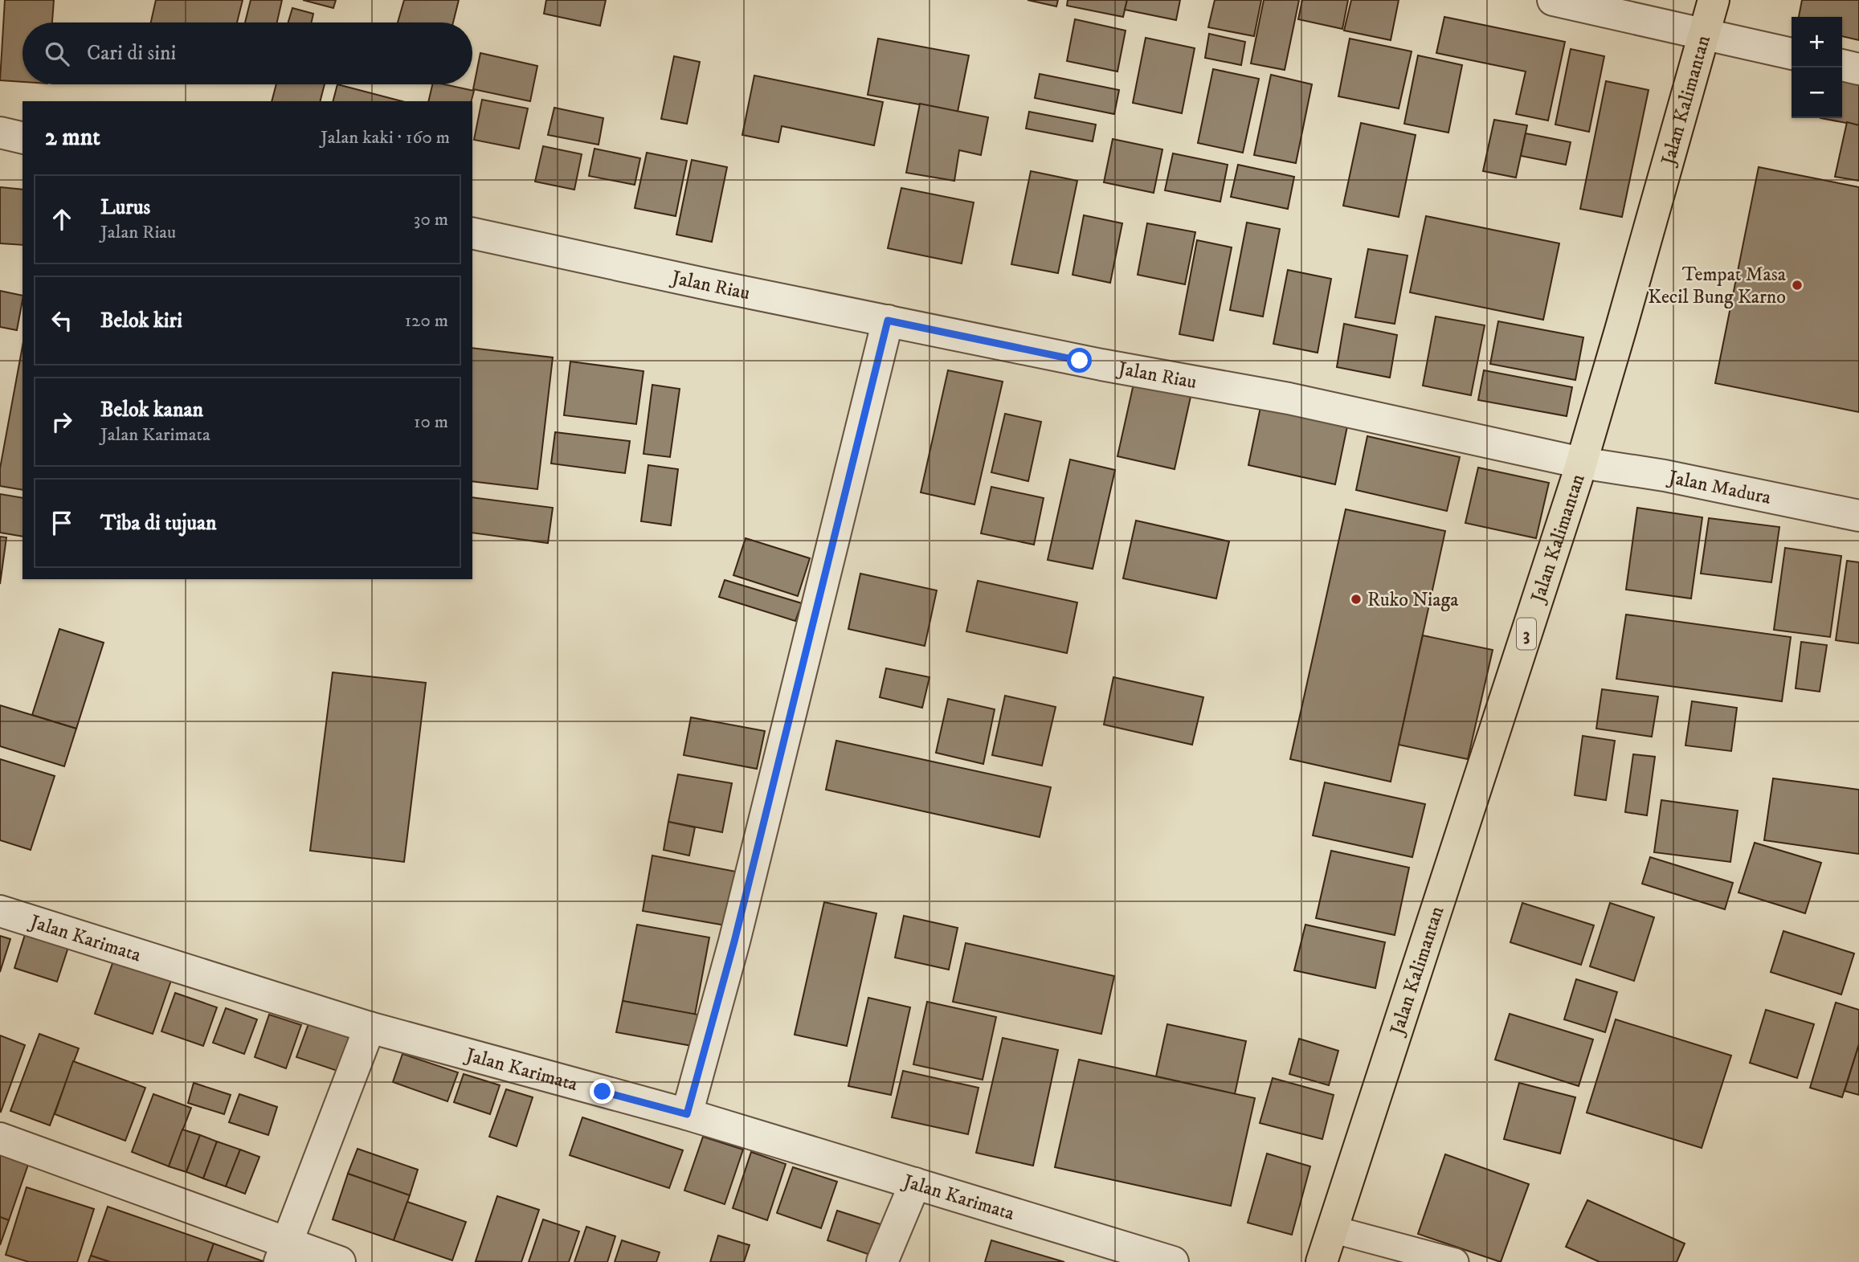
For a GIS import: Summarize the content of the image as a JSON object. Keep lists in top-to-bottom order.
{
  "streets": {
    "highway": ["Jalan Kalimantan", "3"],
    "street": ["Jalan Riau", "Jalan Madura", "Jalan Karimata"]
  },
  "crossings": [
    ["Jalan Kalimantan", "Jalan Riau"],
    ["Jalan Kalimantan", "Jalan Madura"],
    ["Jalan Riau", "Jalan Madura"]
  ],
  "places": ["Tempat Masa Kecil Bung Karno", "Ruko Niaga"],
  "page": {
    "map_buttons": ["+", "−"],
    "search": "Cari di sini",
    "heading": ["2 mnt", "Jalan kaki · 160 m"],
    "list": [
      ["Lurus", "Jalan Riau", "30 m"],
      ["Belok kiri", "120 m"],
      ["Belok kanan", "Jalan Karimata", "10 m"],
      "Tiba di tujuan"
    ]
  }
}
